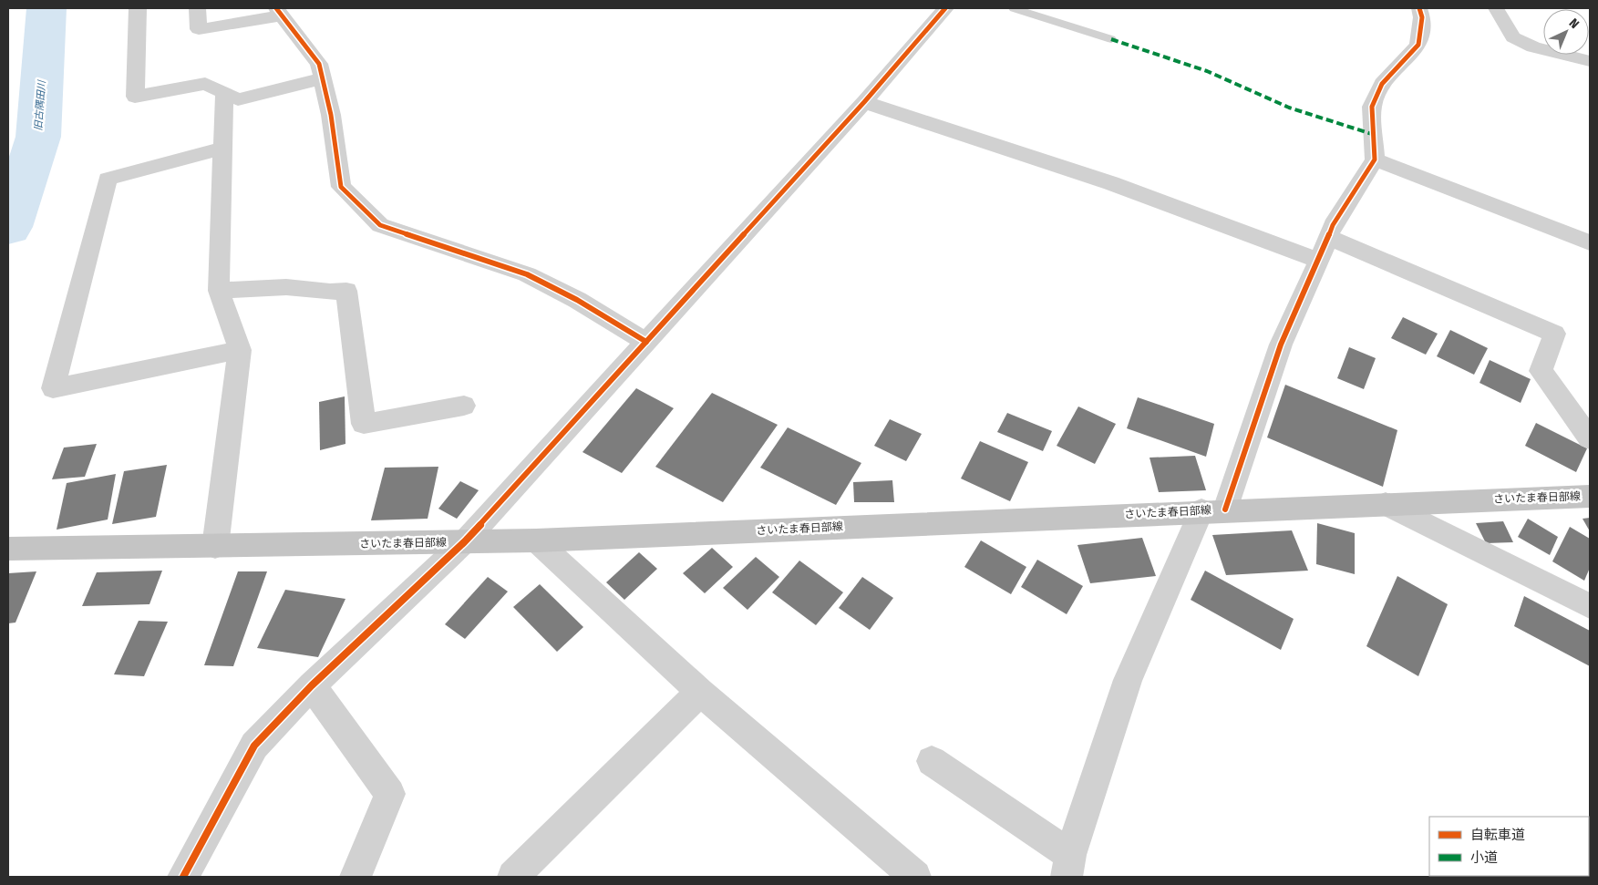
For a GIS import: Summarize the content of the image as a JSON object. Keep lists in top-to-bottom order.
{
  "streets": {
    "main road": ["さいたま春日部線"]
  },
  "water": ["旧古隅田川"],
  "legend": ["自転車道", "小道"],
  "north": "top right"
}
